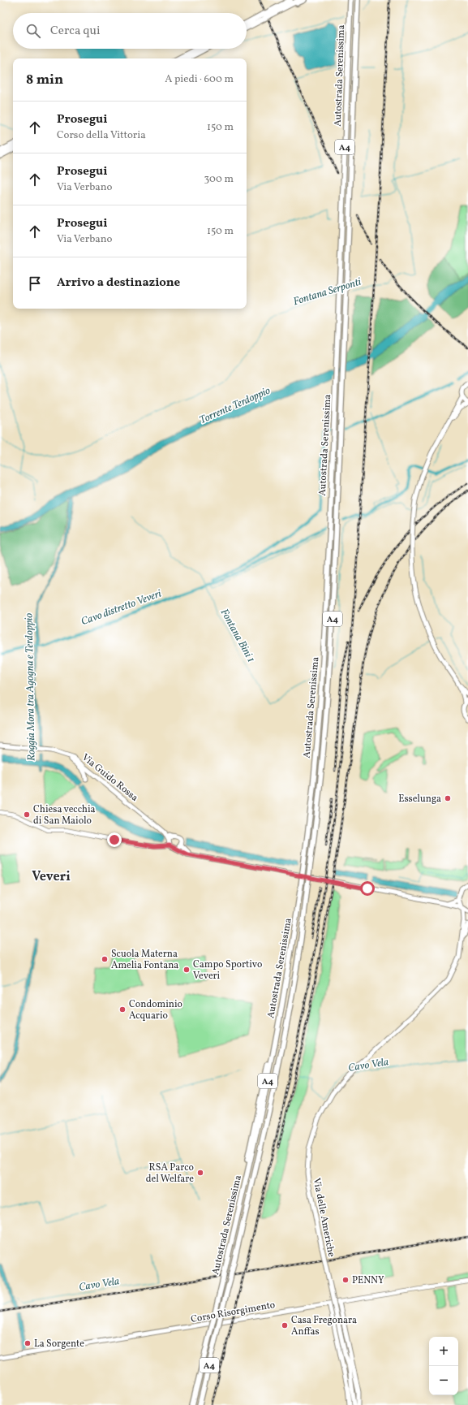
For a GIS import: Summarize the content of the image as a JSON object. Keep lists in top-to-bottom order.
{
  "streets": {
    "highway": ["Autostrada Serenissima", "A4"],
    "main road": ["Via Guido Rossa", "Via delle Americhe", "Corso Risorgimento"]
  },
  "districts": ["Veveri"],
  "water": [
    "Fontana Serponti",
    "Torrente Terdoppio",
    "Cavo distretto Veveri",
    "Fontana Bini 1",
    "Roggia Mora tra Agogna e Terdoppio",
    "Cavo Vela"
  ],
  "places": [
    "Esselunga",
    "Chiesa vecchia di San Maiolo",
    "Scuola Materna Amelia Fontana",
    "Campo Sportivo Veveri",
    "Condominio Acquario",
    "RSA Parco del Welfare",
    "PENNY",
    "Casa Fregonara Anffas",
    "La Sorgente"
  ],
  "page": {
    "search": "Cerca qui",
    "heading": ["8 min", "A piedi · 600 m"],
    "list": [
      ["Prosegui", "Corso della Vittoria", "150 m"],
      ["Prosegui", "Via Verbano", "300 m"],
      ["Prosegui", "Via Verbano", "150 m"],
      "Arrivo a destinazione"
    ],
    "map_buttons": ["+", "−"]
  }
}
